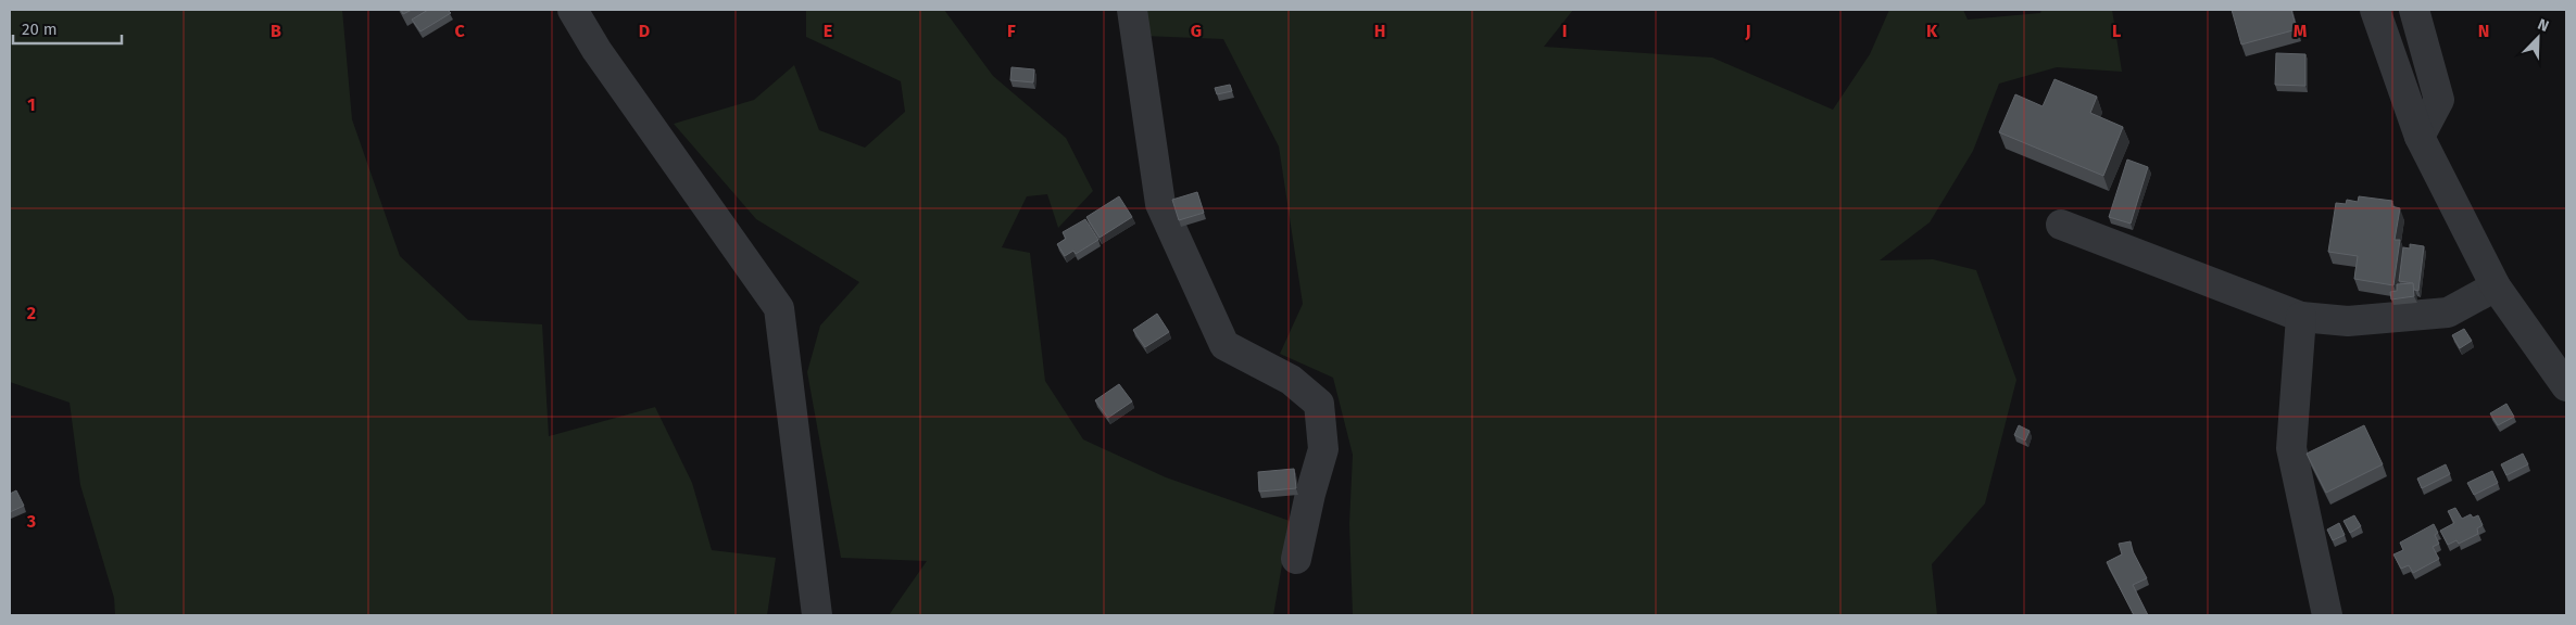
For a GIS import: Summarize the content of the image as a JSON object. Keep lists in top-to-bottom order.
{
  "scale_bar": "20 m",
  "north": "top right",
  "grid": {
    "columns": [
      "B",
      "C",
      "D",
      "E",
      "F",
      "G",
      "H",
      "I",
      "J",
      "K",
      "L",
      "M",
      "N"
    ],
    "rows": ["1", "2", "3"]
  }
}
